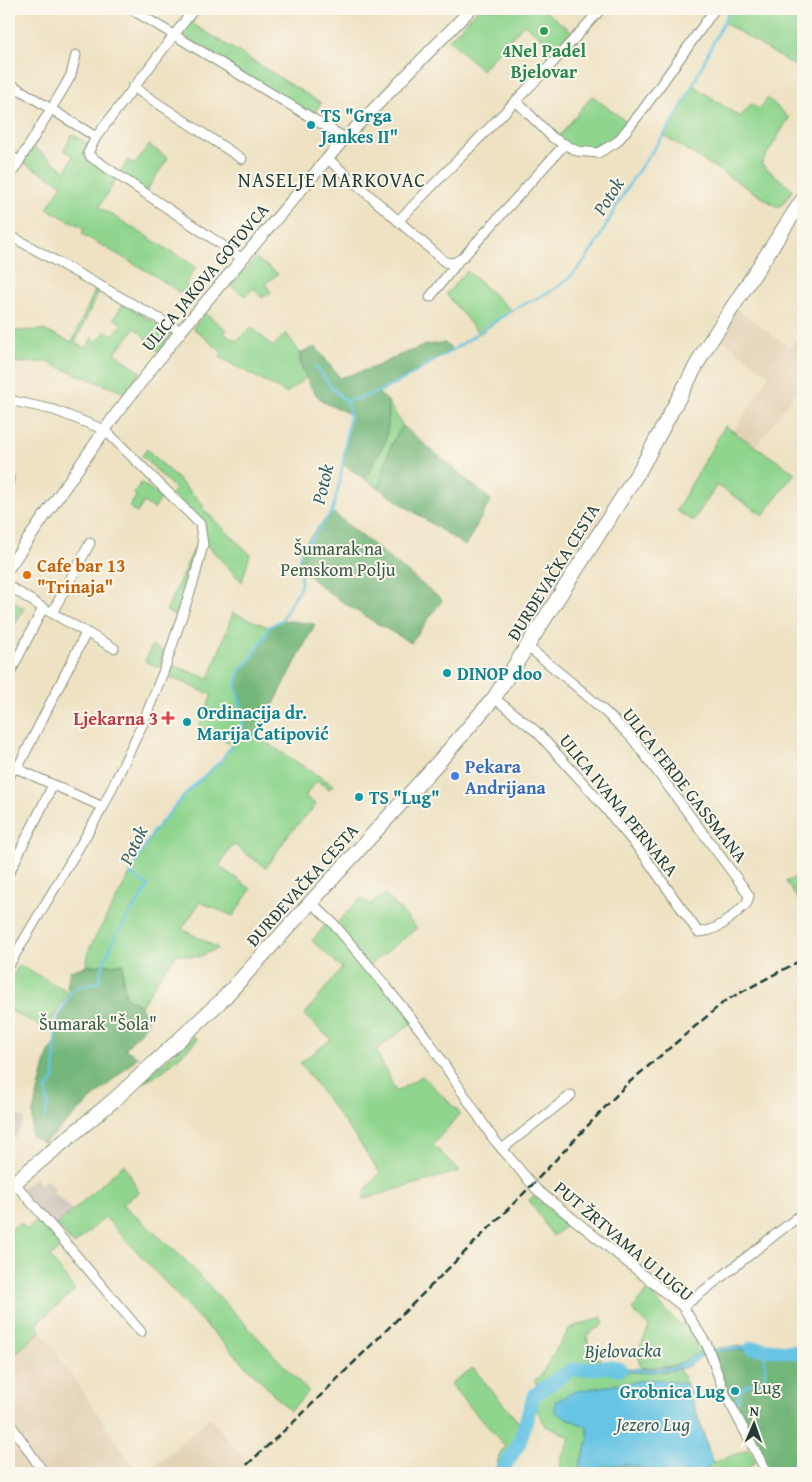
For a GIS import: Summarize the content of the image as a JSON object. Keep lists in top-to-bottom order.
{
  "streets": {
    "main road": ["ĐURĐEVAČKA CESTA"],
    "street": [
      "ULICA JAKOVA GOTOVCA",
      "ULICA FERDE GASSMANA",
      "ULICA IVANA PERNARA",
      "PUT ŽRTVAMA U LUGU"
    ]
  },
  "crossings": [
    ["ĐURĐEVAČKA CESTA", "ULICA FERDE GASSMANA"],
    ["ĐURĐEVAČKA CESTA", "ULICA IVANA PERNARA"],
    ["ĐURĐEVAČKA CESTA", "PUT ŽRTVAMA U LUGU"],
    ["ULICA FERDE GASSMANA", "ULICA IVANA PERNARA"]
  ],
  "districts": ["NASELJE MARKOVAC"],
  "water": ["Potok", "Bjelovacka", "Jezero Lug"],
  "parks": ["Šumarak na Pemskom Polju", "Šumarak \"Šola\"", "Lug"],
  "places": {
    "other": [
      "4Nel Padel Bjelovar",
      "TS \"Grga Jankes II\"",
      "Cafe bar 13 \"Trinaja\"",
      "DINOP doo",
      "Ordinacija dr. Marija Čatipović",
      "Pekara Andrijana",
      "TS \"Lug\"",
      "Grobnica Lug"
    ],
    "health": ["Ljekarna 3"]
  },
  "north": "top"
}
